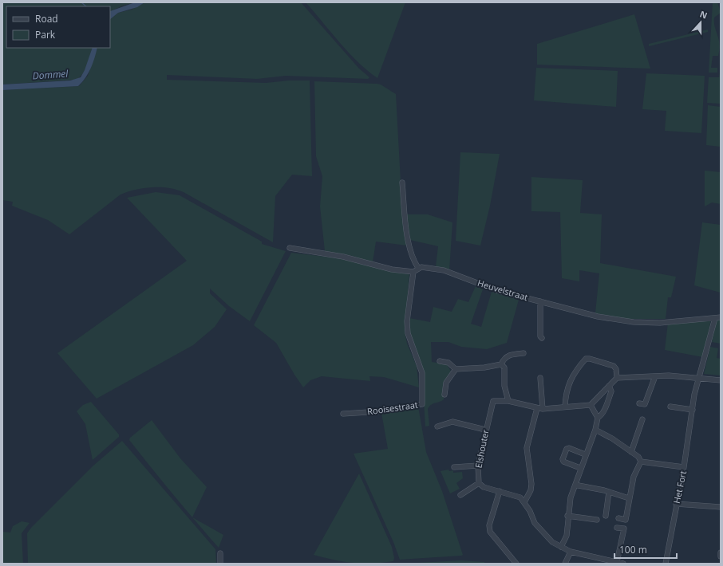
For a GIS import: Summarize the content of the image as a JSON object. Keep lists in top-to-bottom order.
{
  "streets": {
    "street": [
      "Heuvelstraat",
      "Rooisestraat",
      "Elshouter",
      "Het Fort"
    ]
  },
  "crossings": [
    ["Heuvelstraat", "Het Fort"]
  ],
  "water": ["Dommel"],
  "legend": ["Road", "Park"],
  "scale_bar": "100 m",
  "north": "top"
}
